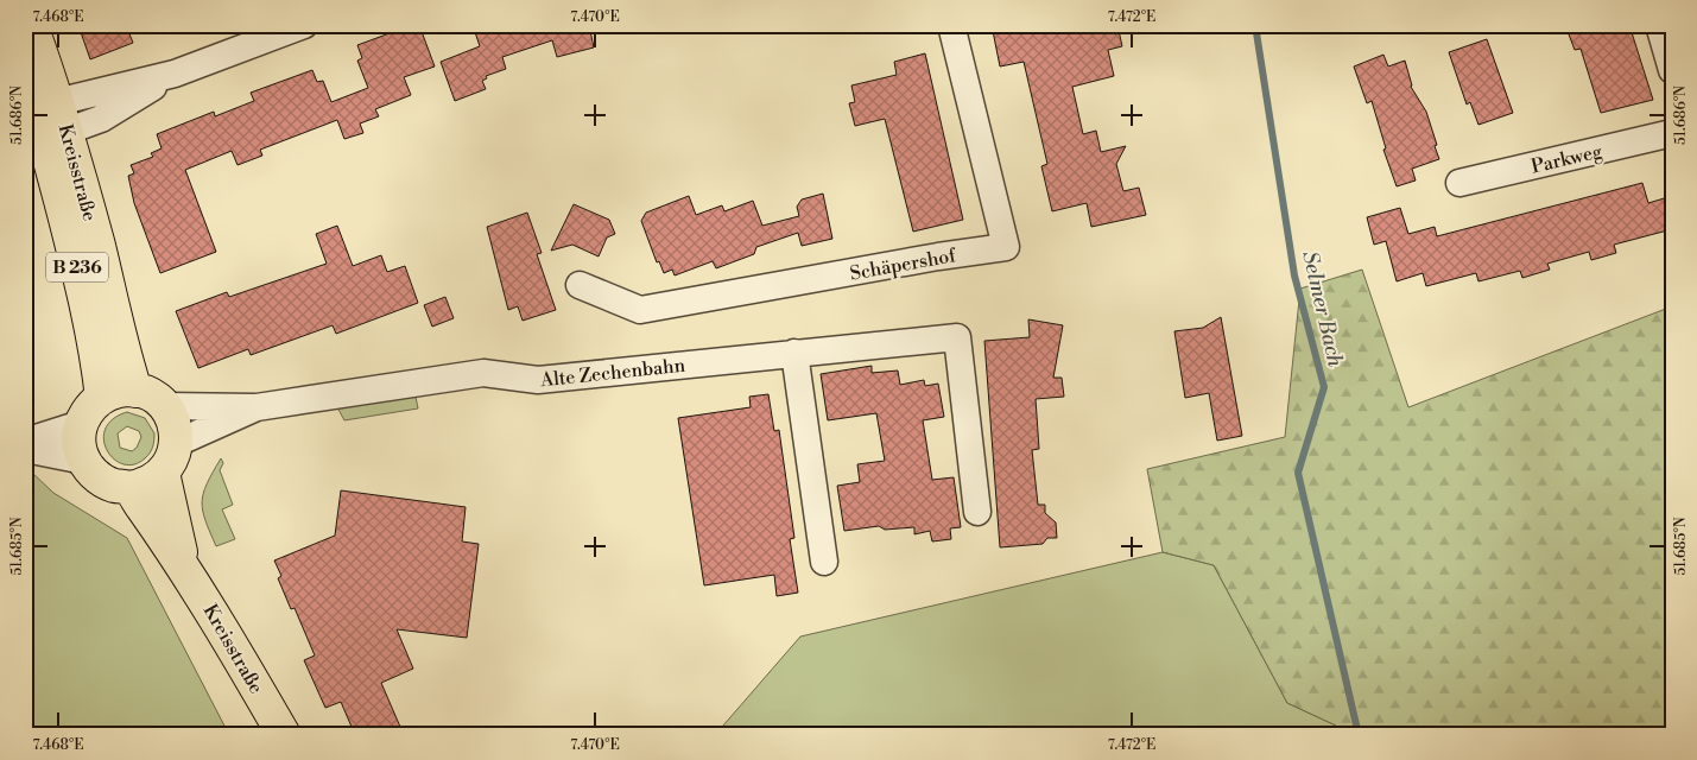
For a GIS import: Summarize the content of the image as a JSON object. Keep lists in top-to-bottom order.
{
  "streets": {
    "main road": ["Kreisstraße", "B 236"],
    "street": ["Parkweg", "Schäpershof", "Alte Zechenbahn"]
  },
  "crossings": [
    ["Kreisstraße", "Alte Zechenbahn"]
  ],
  "water": ["Selmer Bach"],
  "coordinates": [
    "7.468°E",
    "7.470°E",
    "7.472°E",
    "51.686°N",
    "51.685°N"
  ]
}
